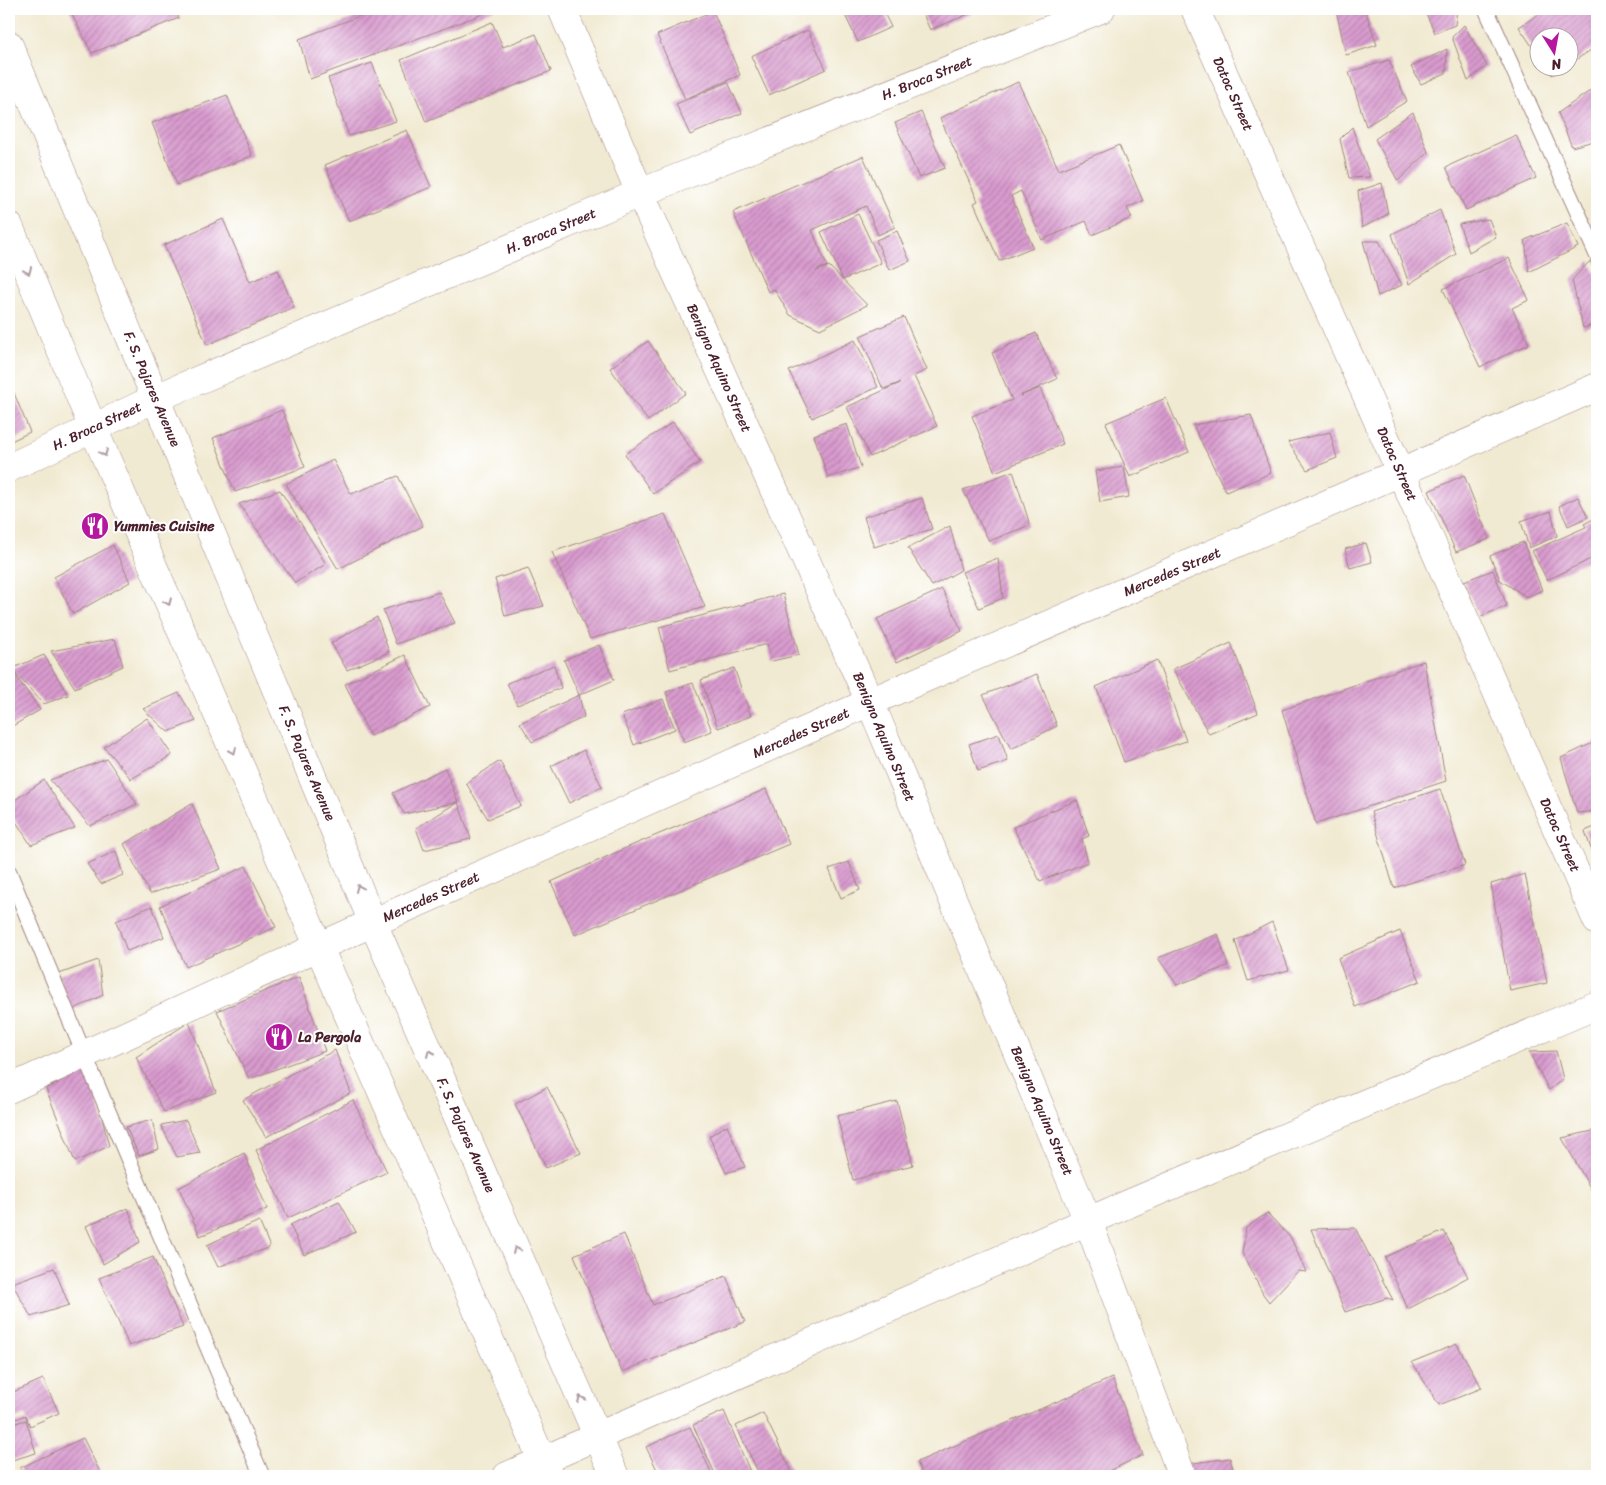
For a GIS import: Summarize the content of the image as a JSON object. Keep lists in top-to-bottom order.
{
  "streets": {
    "street": [
      "H. Broca Street",
      "Datoc Street",
      "Benigno Aquino Street",
      "F. S. Pajares Avenue",
      "Mercedes Street"
    ]
  },
  "crossings": [
    ["H. Broca Street", "Benigno Aquino Street"],
    ["H. Broca Street", "F. S. Pajares Avenue"],
    ["Datoc Street", "Mercedes Street"],
    ["Benigno Aquino Street", "Mercedes Street"],
    ["F. S. Pajares Avenue", "Mercedes Street"]
  ],
  "places": {
    "restaurant": ["Yummies Cuisine", "La Pergola"]
  },
  "north": "bottom"
}
